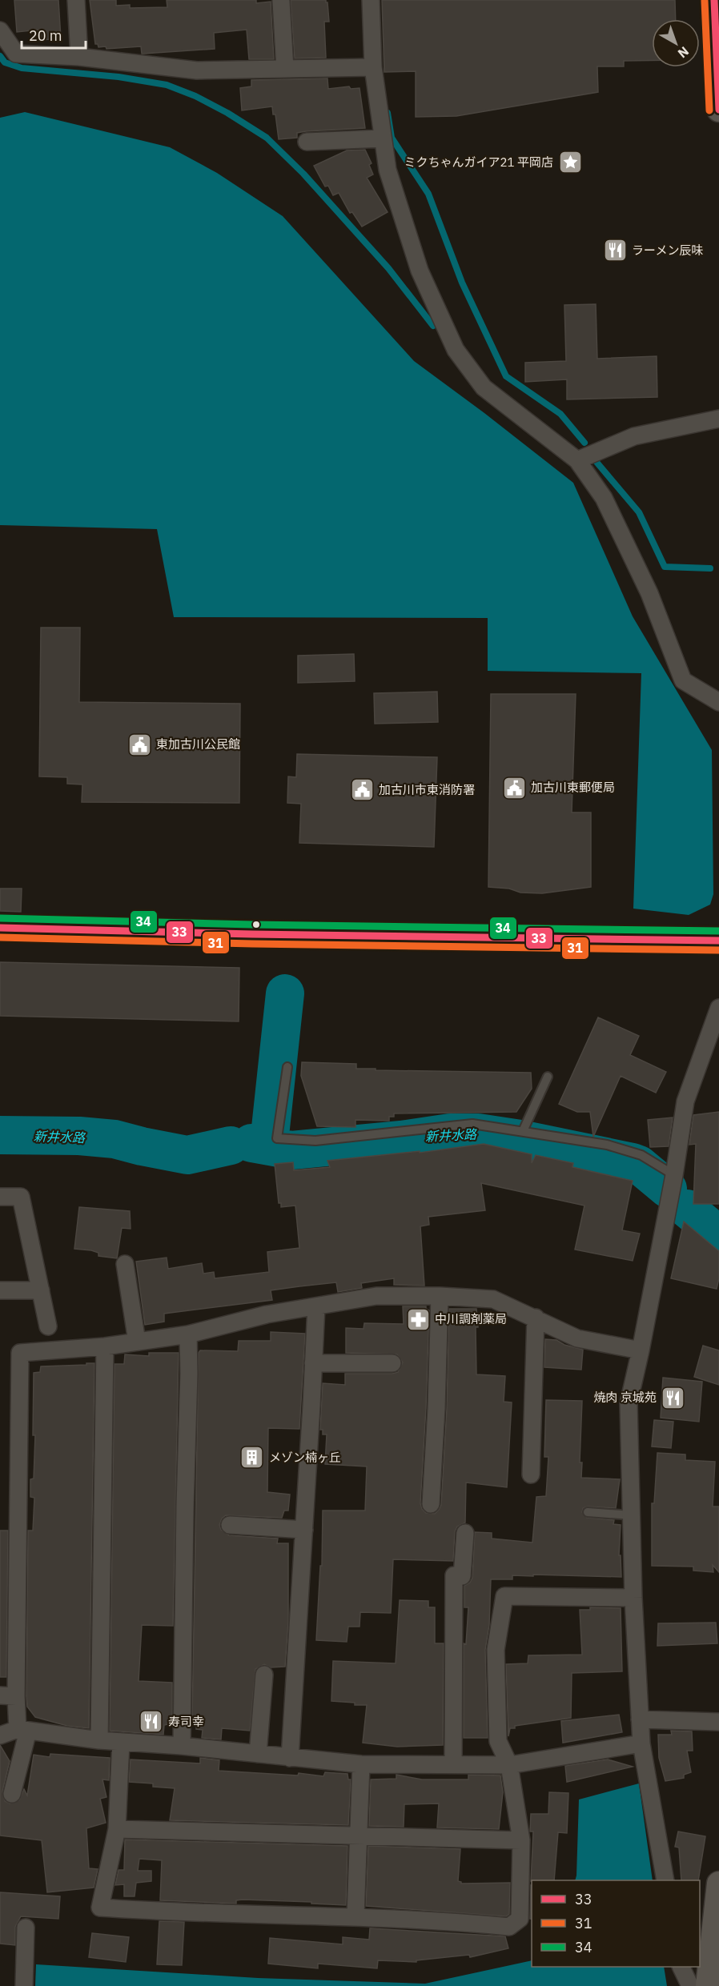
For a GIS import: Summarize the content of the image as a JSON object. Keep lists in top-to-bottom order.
{
  "water": ["新井水路"],
  "places": {
    "place": ["ミクちゃんガイア21 平岡店"],
    "restaurant": ["ラーメン辰味", "焼肉 京城苑", "寿司幸"],
    "public building": ["東加古川公民館", "加古川東郵便局", "加古川市東消防署"],
    "pharmacy": ["中川調剤薬局"],
    "building": ["メゾン楠ヶ丘"]
  },
  "lines": ["transit line 33", "transit line 31", "transit line 34"],
  "legend": ["33", "31", "34"],
  "scale_bar": "20 m",
  "north": "bottom right"
}
